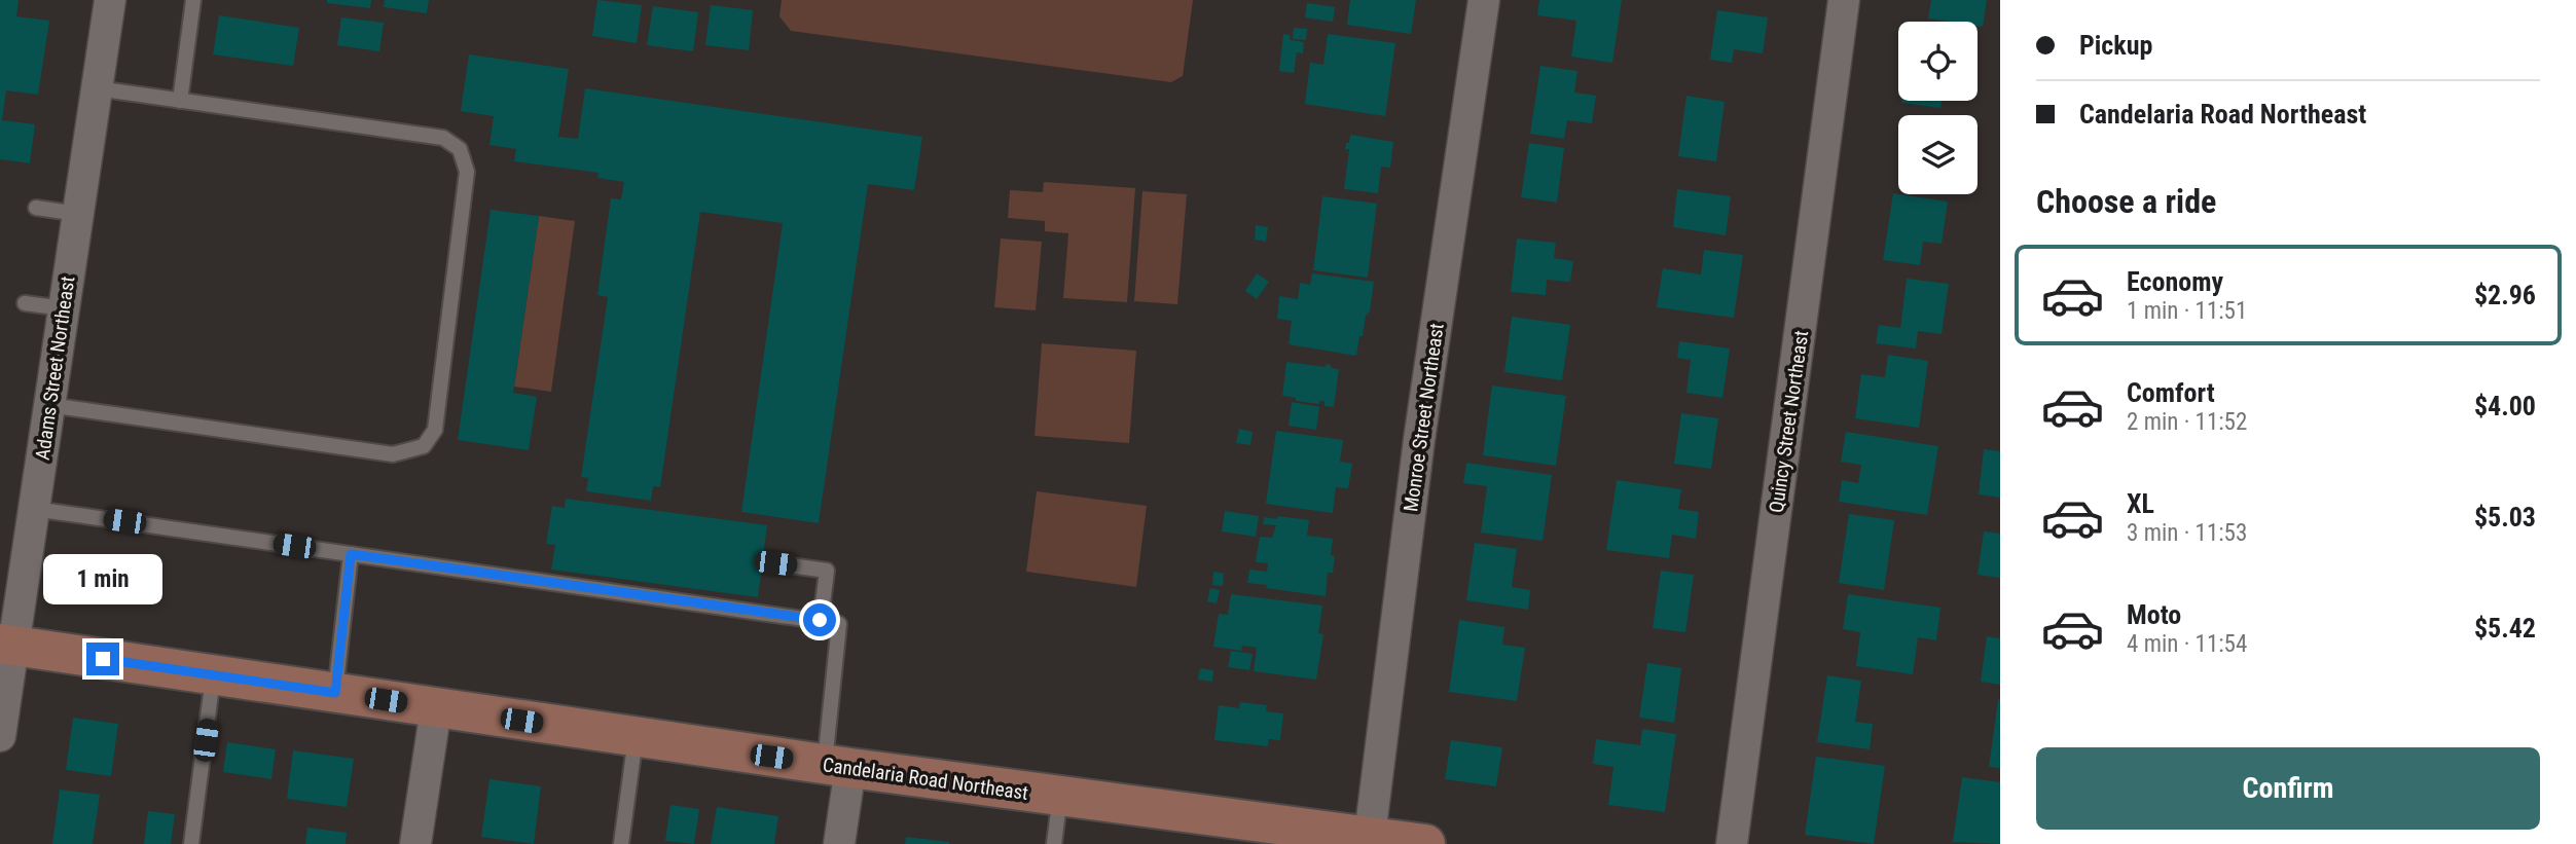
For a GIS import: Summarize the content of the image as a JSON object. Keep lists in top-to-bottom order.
{
  "streets": {
    "main road": ["Candelaria Road Northeast"],
    "street": ["Adams Street Northeast", "Monroe Street Northeast", "Quincy Street Northeast"]
  },
  "crossings": [
    ["Adams Street Northeast", "Candelaria Road Northeast"],
    ["Monroe Street Northeast", "Candelaria Road Northeast"]
  ],
  "page": {
    "banner": ["Pickup", "Candelaria Road Northeast"],
    "heading": "Choose a ride",
    "list": [
      {
        "name": "Economy",
        "note": "1 min · 11:51",
        "value": "$2.96"
      },
      {
        "name": "Comfort",
        "note": "2 min · 11:52",
        "value": "$4.00"
      },
      {
        "name": "XL",
        "note": "3 min · 11:53",
        "value": "$5.03"
      },
      {
        "name": "Moto",
        "note": "4 min · 11:54",
        "value": "$5.42"
      }
    ],
    "bubble": "1 min",
    "buttons": "Confirm"
  }
}
